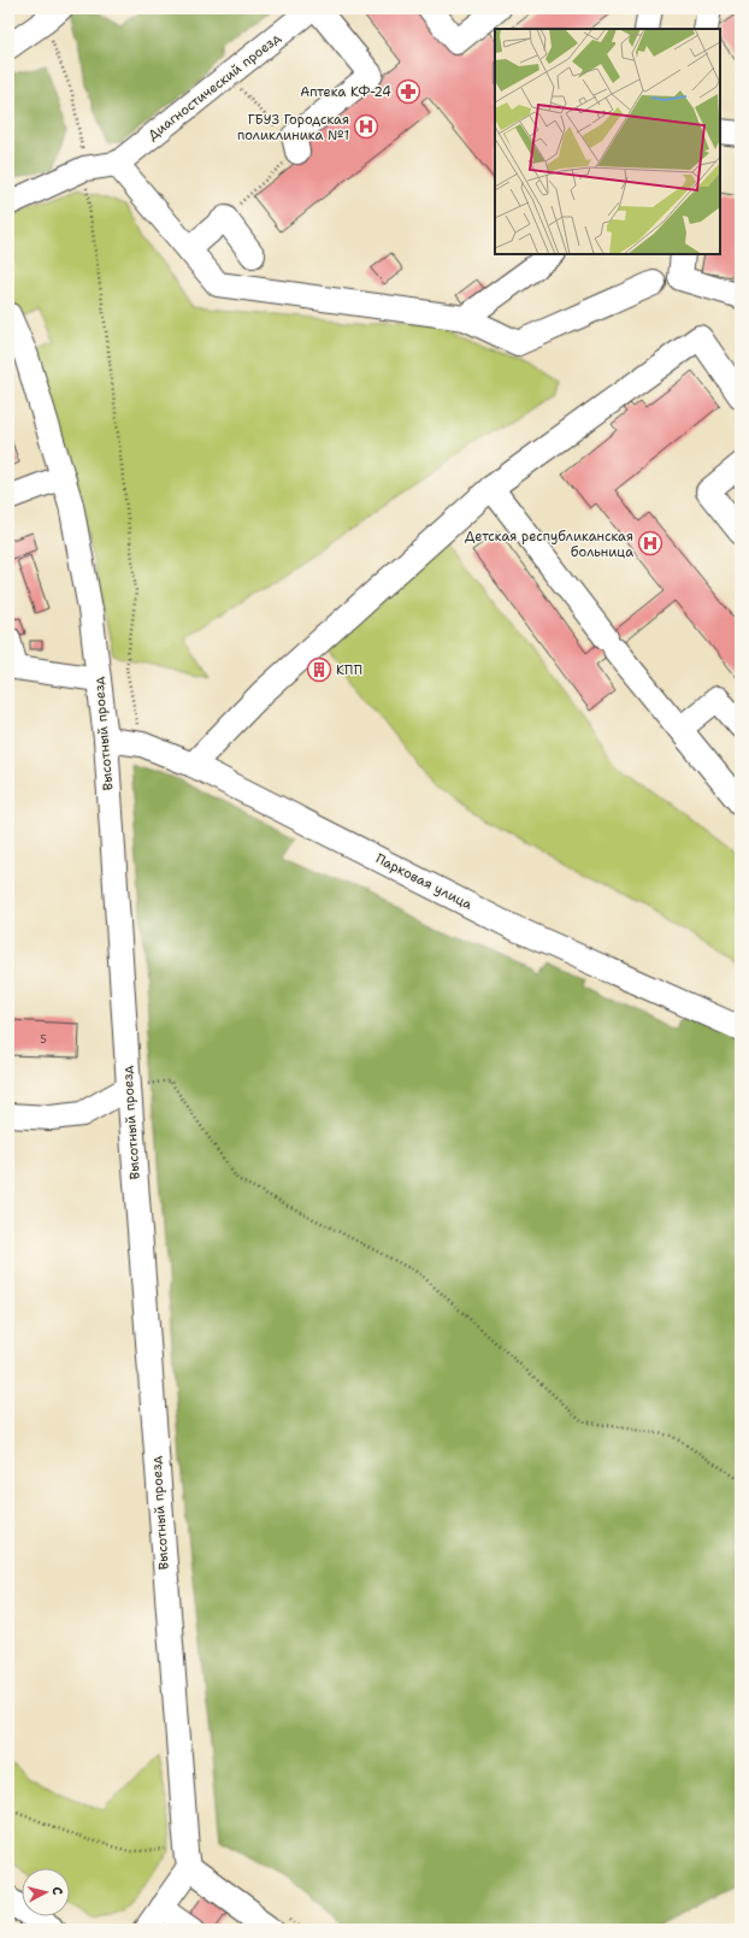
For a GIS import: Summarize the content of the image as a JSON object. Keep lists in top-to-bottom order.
{
  "streets": {
    "street": ["Диагностический проезд", "Высотный проезд", "Парковая улица"]
  },
  "crossings": [
    ["Высотный проезд", "Парковая улица"]
  ],
  "places": {
    "pharmacy": ["Аптека КФ-24"],
    "hospital": ["ГБУЗ Городская поликлиника №1", "Детская республиканская больница"],
    "building": ["КПП"]
  },
  "house_numbers": ["5"],
  "north": "right"
}
